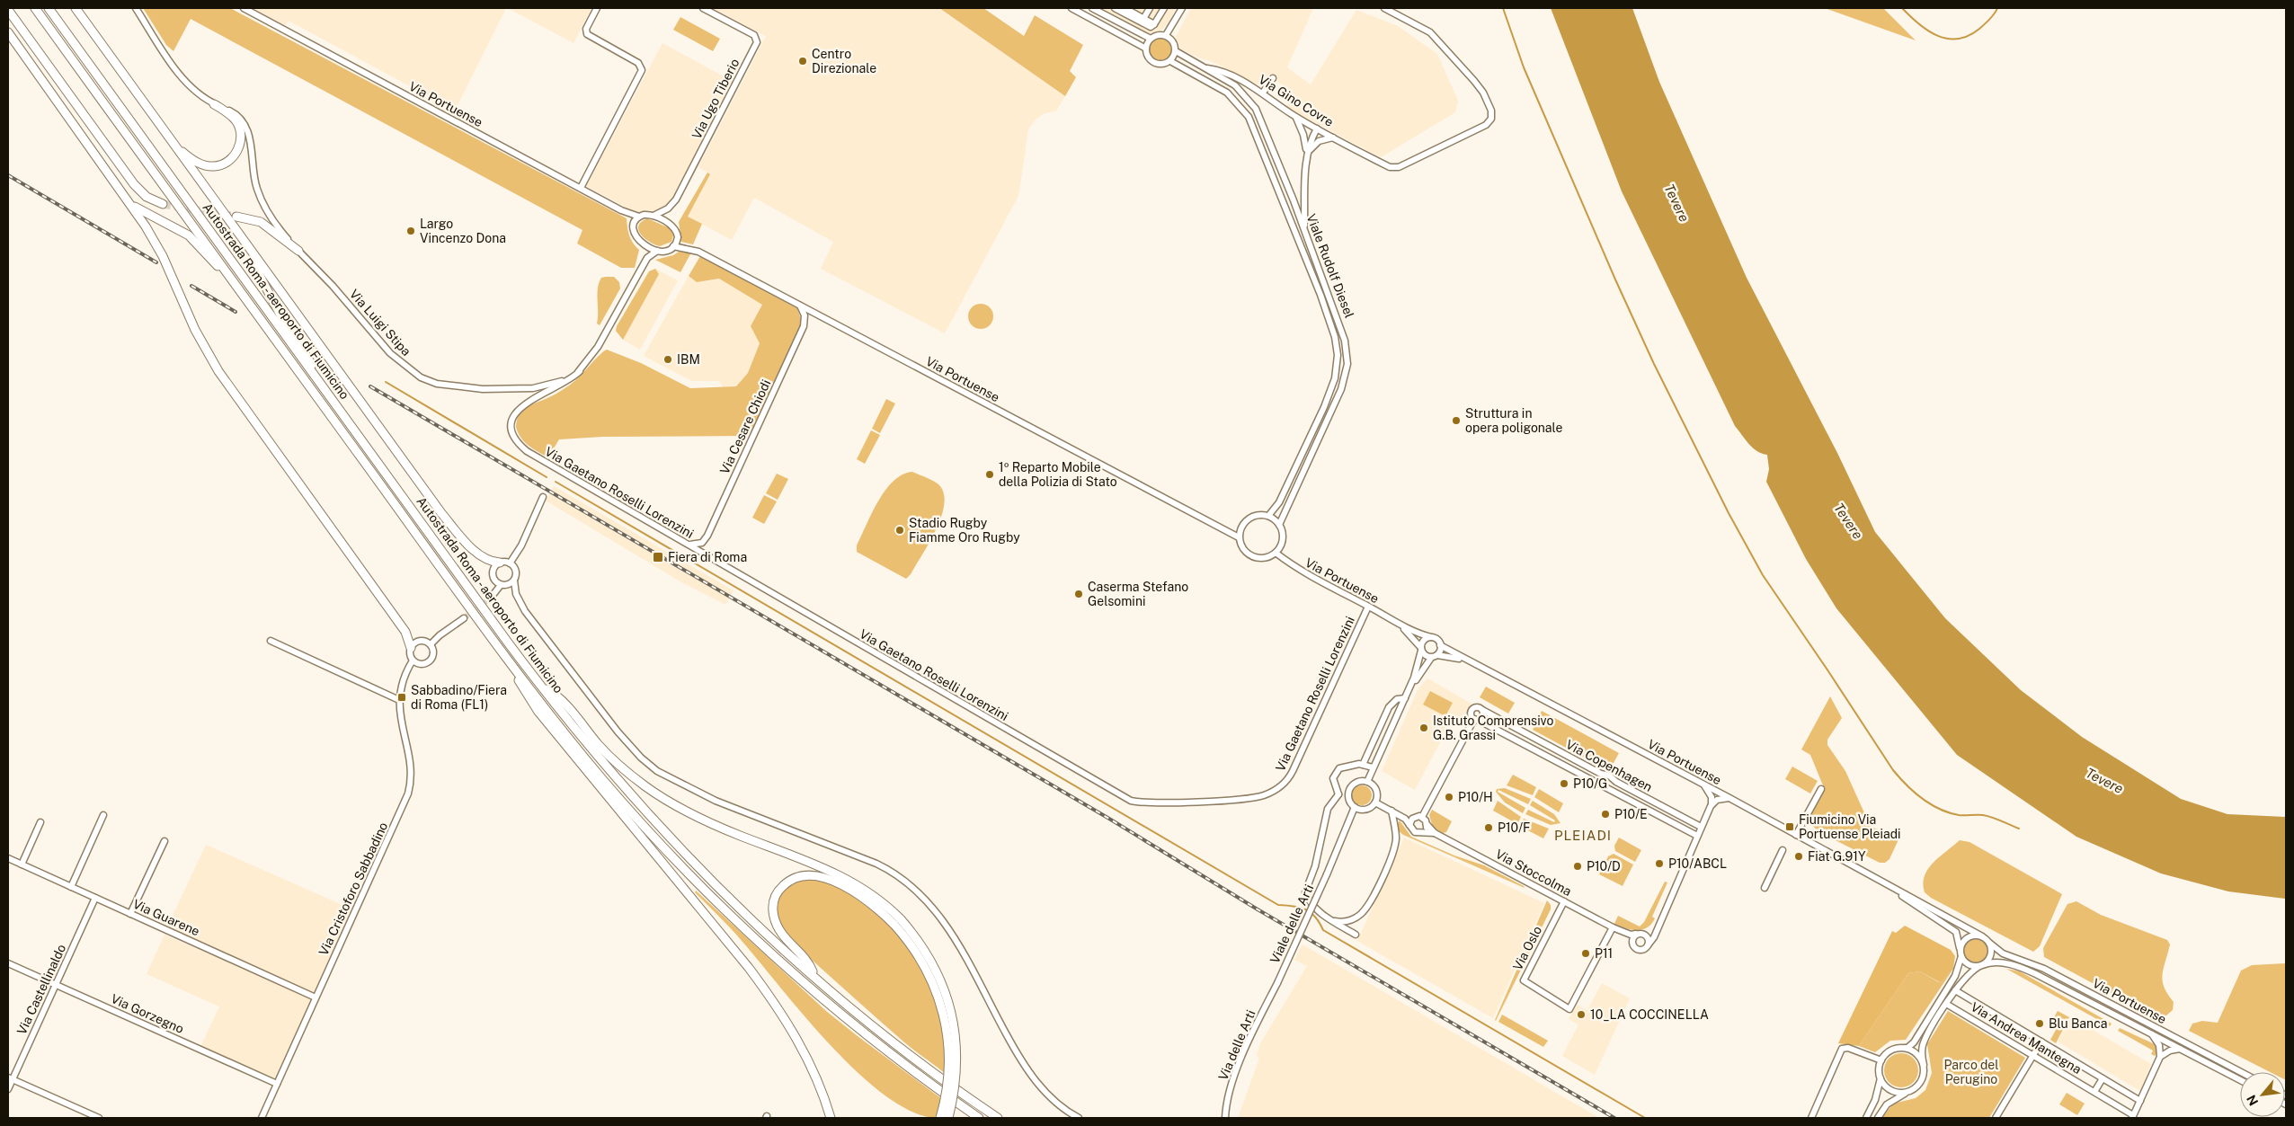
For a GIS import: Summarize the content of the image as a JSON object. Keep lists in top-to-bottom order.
{
  "streets": {
    "highway": ["Autostrada Roma - aeroporto di Fiumicino"],
    "street": [
      "Via Ugo Tiberio",
      "Via Gino Covre",
      "Via Portuense",
      "Viale Rudolf Diesel",
      "Via Luigi Stipa",
      "Via Cesare Chiodi",
      "Via Gaetano Roselli Lorenzini",
      "Via Copenhagen",
      "Via Stoccolma",
      "Via Cristoforo Sabbadino",
      "Via Guarene",
      "Viale delle Arti",
      "Via Oslo",
      "Via Castellinaldo",
      "Via Gorzegno",
      "Via Andrea Mantegna",
      "Via delle Arti"
    ]
  },
  "crossings": [
    ["Via Ugo Tiberio", "Via Portuense"],
    ["Via Ugo Tiberio", "Via Luigi Stipa"],
    ["Via Gino Covre", "Viale Rudolf Diesel"],
    ["Via Portuense", "Viale Rudolf Diesel"],
    ["Via Portuense", "Via Luigi Stipa"],
    ["Via Portuense", "Via Cesare Chiodi"],
    ["Via Portuense", "Via Gaetano Roselli Lorenzini"],
    ["Via Luigi Stipa", "Via Gaetano Roselli Lorenzini"],
    ["Via Cesare Chiodi", "Via Gaetano Roselli Lorenzini"],
    ["Via Stoccolma", "Via Oslo"],
    ["Via Cristoforo Sabbadino", "Via Guarene"],
    ["Via Cristoforo Sabbadino", "Via Gorzegno"],
    ["Via Guarene", "Via Castellinaldo"],
    ["Viale delle Arti", "Via delle Arti"],
    ["Via Castellinaldo", "Via Gorzegno"]
  ],
  "districts": ["PLEIADI"],
  "water": ["Tevere"],
  "parks": ["Parco del Perugino"],
  "places": {
    "other": [
      "Centro Direzionale",
      "Largo Vincenzo Dona",
      "IBM",
      "Struttura in opera poligonale",
      "1º Reparto Mobile della Polizia di Stato",
      "Stadio Rugby Fiamme Oro Rugby",
      "Caserma Stefano Gelsomini",
      "Istituto Comprensivo G.B. Grassi",
      "P10/G",
      "P10/H",
      "P10/E",
      "P10/F",
      "Fiat G.91Y",
      "P10/ABCL",
      "P10/D",
      "P11",
      "10_LA COCCINELLA",
      "Blu Banca"
    ],
    "transit": ["Fiera di Roma", "Sabbadino/Fiera di Roma (FL1)", "Fiumicino Via Portuense Pleiadi"]
  },
  "north": "bottom left"
}
